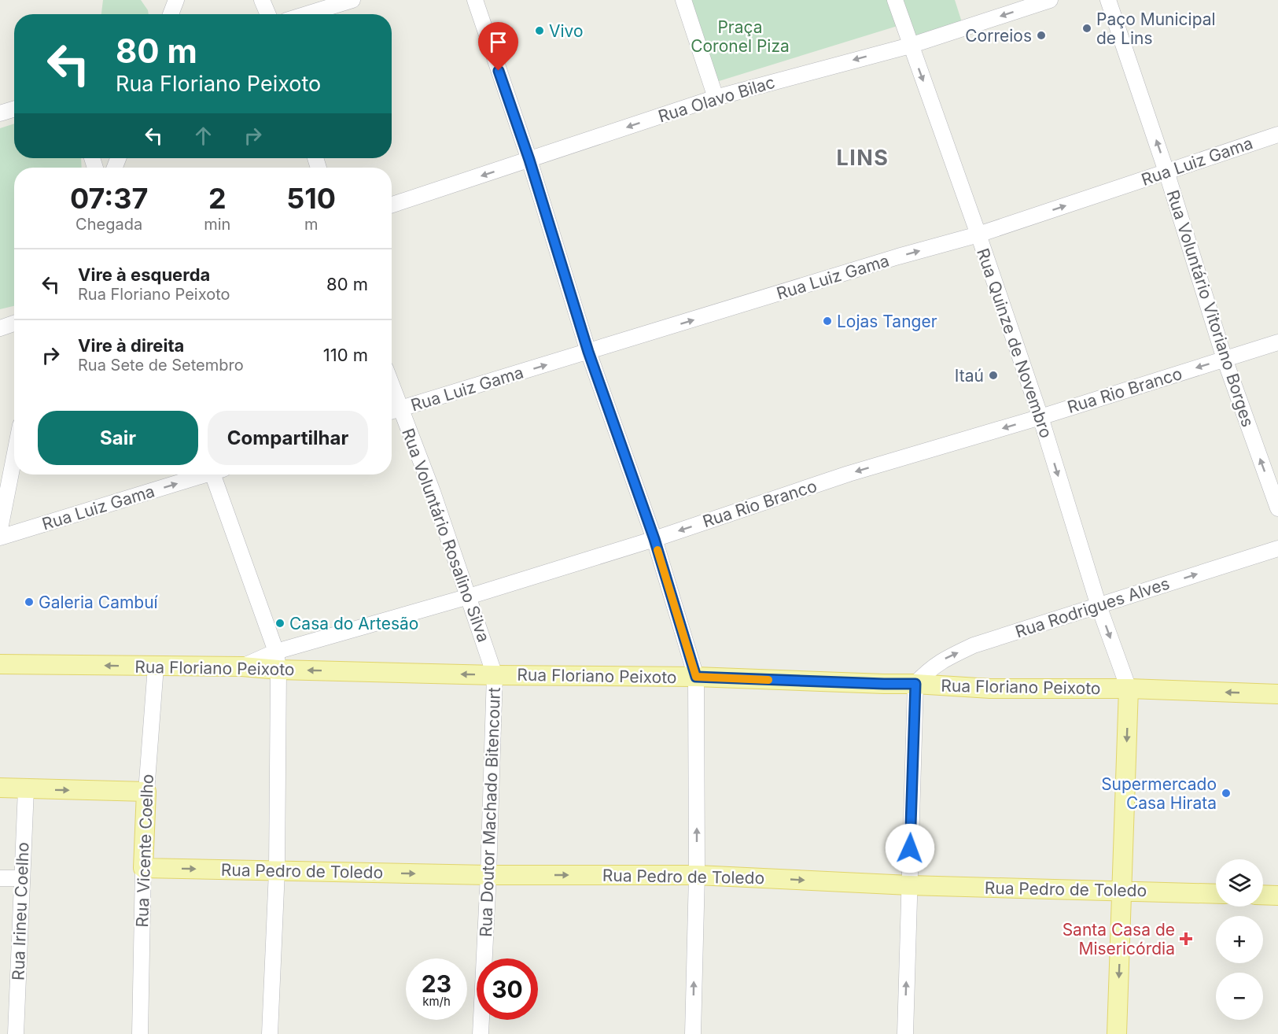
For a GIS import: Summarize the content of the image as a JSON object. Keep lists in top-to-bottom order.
{
  "streets": {
    "main road": ["Rua Floriano Peixoto", "Rua Vicente Coelho", "Rua Pedro de Toledo"],
    "street": [
      "Rua Olavo Bilac",
      "Rua Luiz Gama",
      "Rua Voluntário Vitoriano Borges",
      "Rua Quinze de Novembro",
      "Rua Rio Branco",
      "Rua Voluntário Rosalino Silva",
      "Rua Rodrigues Alves",
      "Rua Doutor Machado Bitencourt",
      "Rua Irineu Coelho"
    ]
  },
  "crossings": [
    ["Rua Olavo Bilac", "Rua Quinze de Novembro"],
    ["Rua Luiz Gama", "Rua Voluntário Vitoriano Borges"],
    ["Rua Luiz Gama", "Rua Quinze de Novembro"],
    ["Rua Luiz Gama", "Rua Voluntário Rosalino Silva"],
    ["Rua Voluntário Vitoriano Borges", "Rua Rio Branco"],
    ["Rua Quinze de Novembro", "Rua Rio Branco"],
    ["Rua Quinze de Novembro", "Rua Rodrigues Alves"],
    ["Rua Quinze de Novembro", "Rua Floriano Peixoto"],
    ["Rua Rio Branco", "Rua Voluntário Rosalino Silva"],
    ["Rua Rio Branco", "Rua Floriano Peixoto"],
    ["Rua Voluntário Rosalino Silva", "Rua Floriano Peixoto"],
    ["Rua Voluntário Rosalino Silva", "Rua Doutor Machado Bitencourt"],
    ["Rua Rodrigues Alves", "Rua Floriano Peixoto"],
    ["Rua Floriano Peixoto", "Rua Doutor Machado Bitencourt"],
    ["Rua Floriano Peixoto", "Rua Vicente Coelho"],
    ["Rua Doutor Machado Bitencourt", "Rua Pedro de Toledo"],
    ["Rua Vicente Coelho", "Rua Pedro de Toledo"]
  ],
  "one_way": [
    "Rua Olavo Bilac",
    "Rua Luiz Gama",
    "Rua Voluntário Vitoriano Borges",
    "Rua Quinze de Novembro",
    "Rua Rio Branco",
    "Rua Rodrigues Alves",
    "Rua Floriano Peixoto",
    "Rua Pedro de Toledo"
  ],
  "districts": ["LINS"],
  "parks": ["Praça Coronel Piza"],
  "places": {
    "other": [
      "Paço Municipal de Lins",
      "Vivo",
      "Correios",
      "Lojas Tanger",
      "Itaú",
      "Galeria Cambuí",
      "Casa do Artesão",
      "Supermercado Casa Hirata"
    ],
    "health": ["Santa Casa de Misericórdia"]
  },
  "page": {
    "turn": ["80 m", "Rua Floriano Peixoto"],
    "eta": [
      "07:37",
      "Chegada",
      "2",
      "min",
      "510",
      "m"
    ],
    "list": [
      {
        "name": "Vire à esquerda",
        "note": "Rua Floriano Peixoto",
        "value": "80 m"
      },
      {
        "name": "Vire à direita",
        "note": "Rua Sete de Setembro",
        "value": "110 m"
      }
    ],
    "buttons": ["Sair", "Compartilhar"],
    "map_buttons": ["+", "−"],
    "speed": "23 km/h",
    "limit": "30"
  }
}
